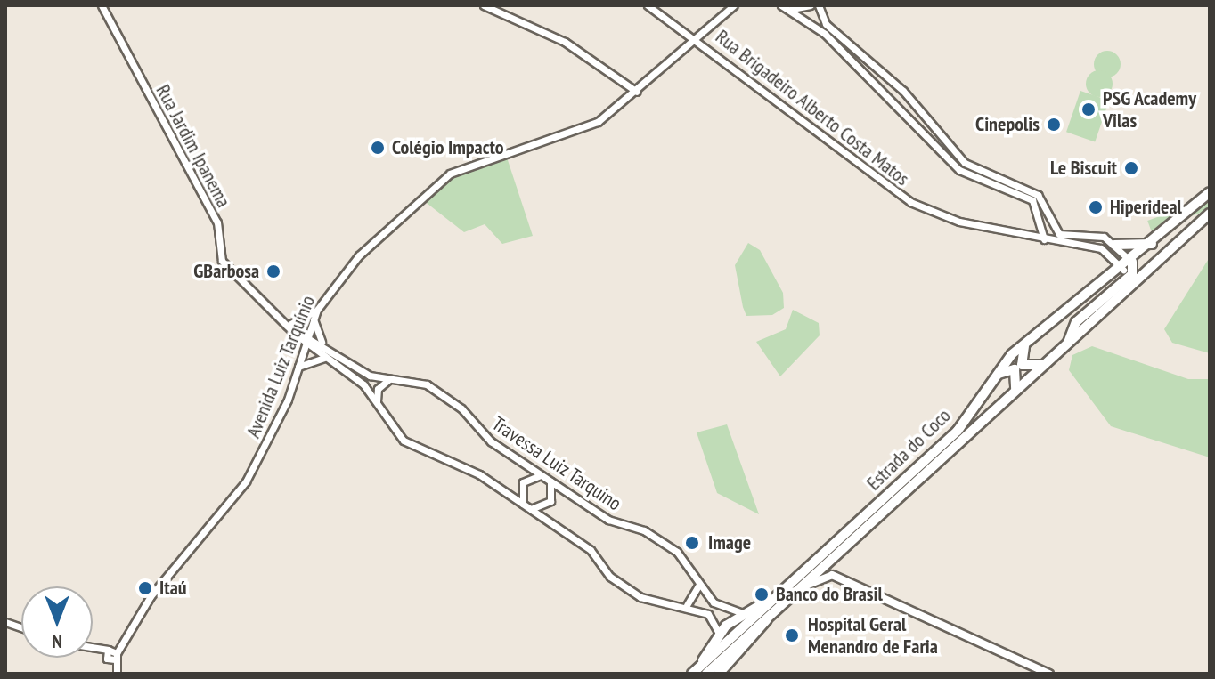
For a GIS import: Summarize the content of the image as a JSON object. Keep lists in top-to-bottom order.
{
  "streets": {
    "highway": ["Estrada do Coco"],
    "street": [
      "Rua Brigadeiro Alberto Costa Matos",
      "Rua Jardim Ipanema",
      "Avenida Luiz Tarquínio",
      "Travessa Luiz Tarquino"
    ]
  },
  "crossings": [
    ["Rua Brigadeiro Alberto Costa Matos", "Avenida Luiz Tarquínio"],
    ["Rua Jardim Ipanema", "Avenida Luiz Tarquínio"],
    ["Rua Jardim Ipanema", "Travessa Luiz Tarquino"],
    ["Avenida Luiz Tarquínio", "Travessa Luiz Tarquino"]
  ],
  "places": [
    "PSG Academy Vilas",
    "Cinepolis",
    "Colégio Impacto",
    "Le Biscuit",
    "Hiperideal",
    "GBarbosa",
    "Image",
    "Itaú",
    "Banco do Brasil",
    "Hospital Geral Menandro de Faria"
  ],
  "north": "bottom"
}
